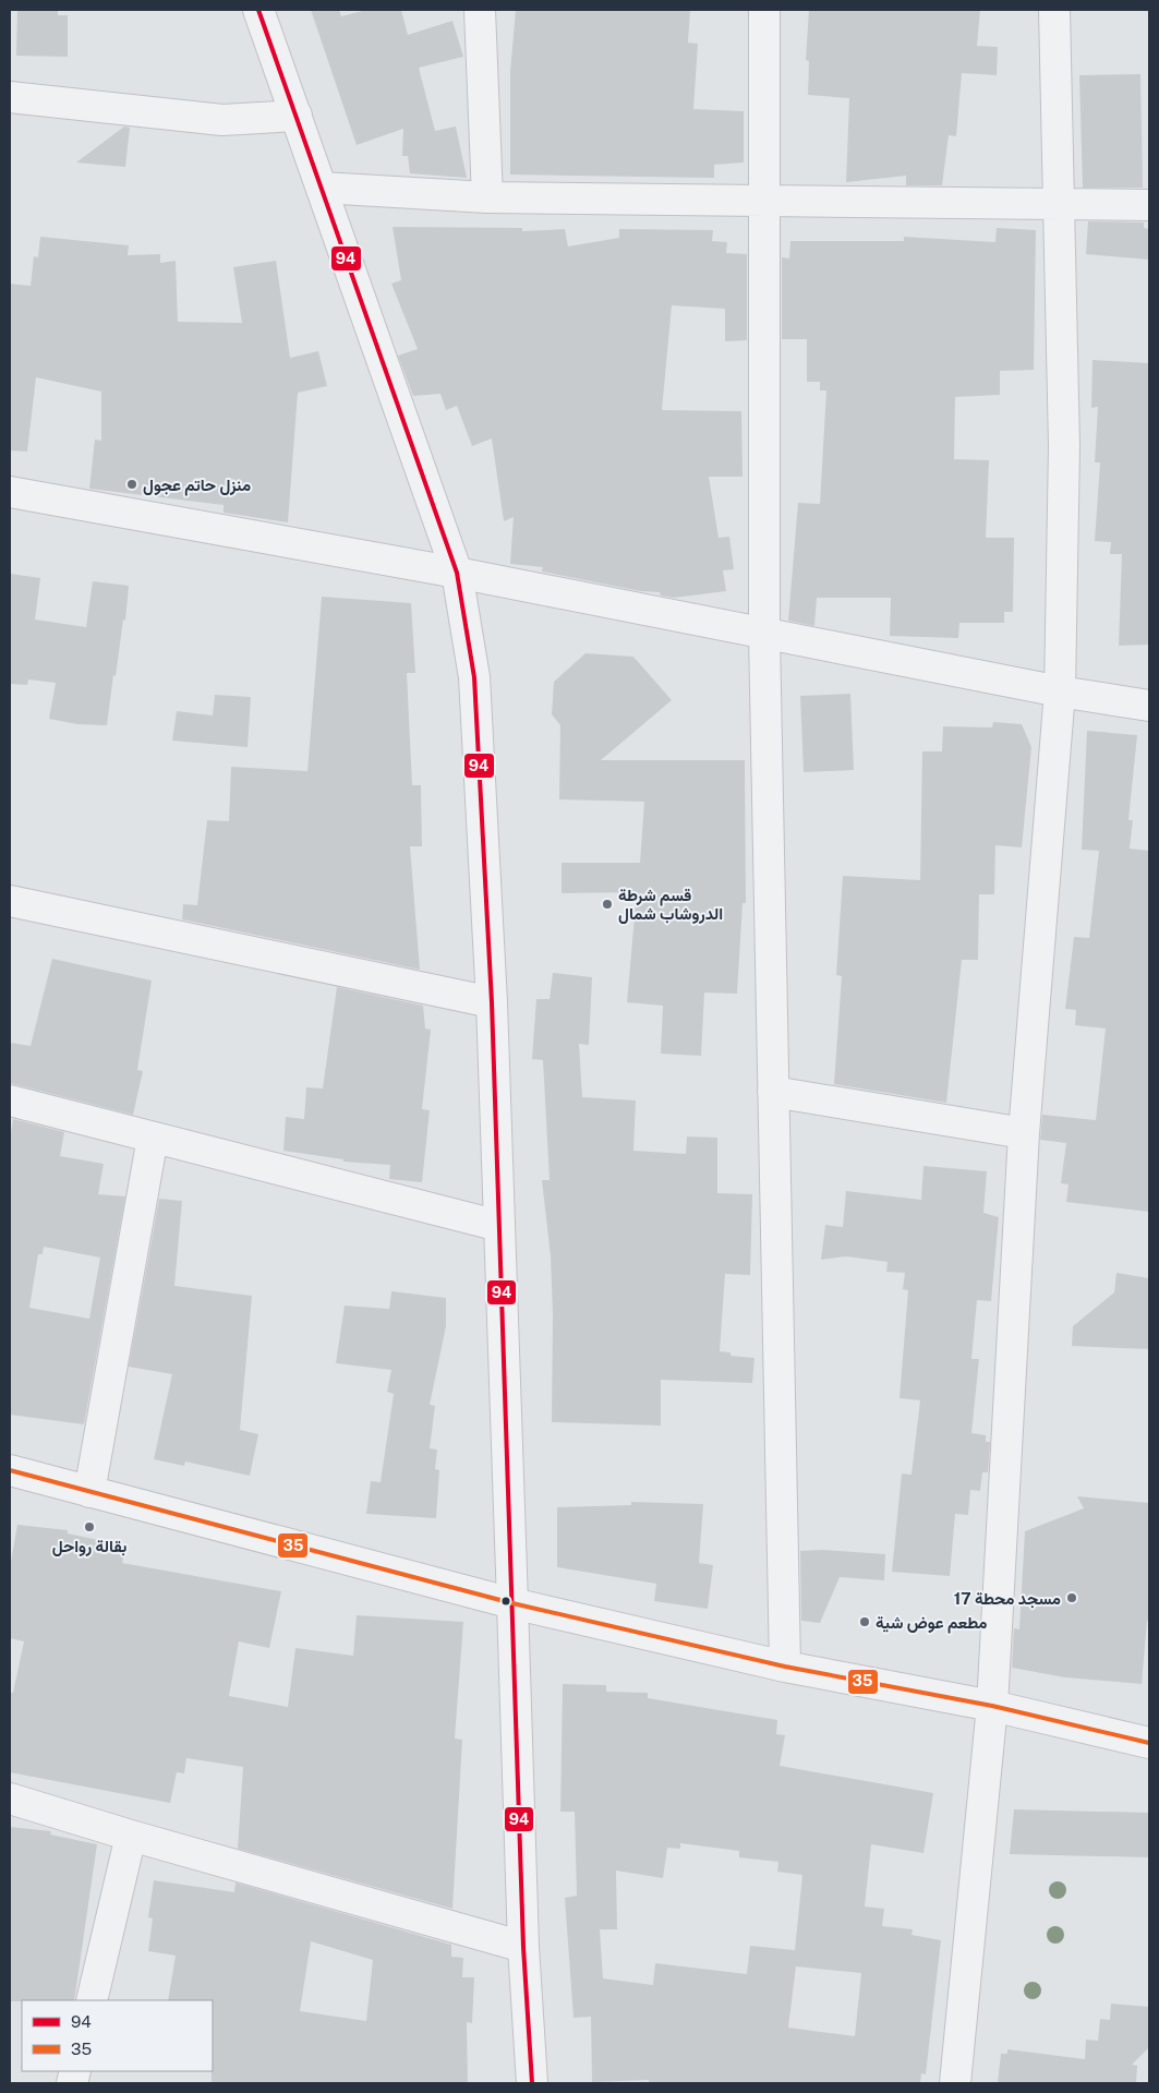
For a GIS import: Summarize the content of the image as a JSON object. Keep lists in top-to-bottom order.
{
  "places": [
    "منزل حاتم عجول",
    "قسم شرطة الدروشاب شمال",
    "بقالة رواحل",
    "مسجد محطة 17",
    "مطعم عوض شية"
  ],
  "lines": ["transit line 94", "transit line 35"],
  "legend": ["94", "35"]
}
